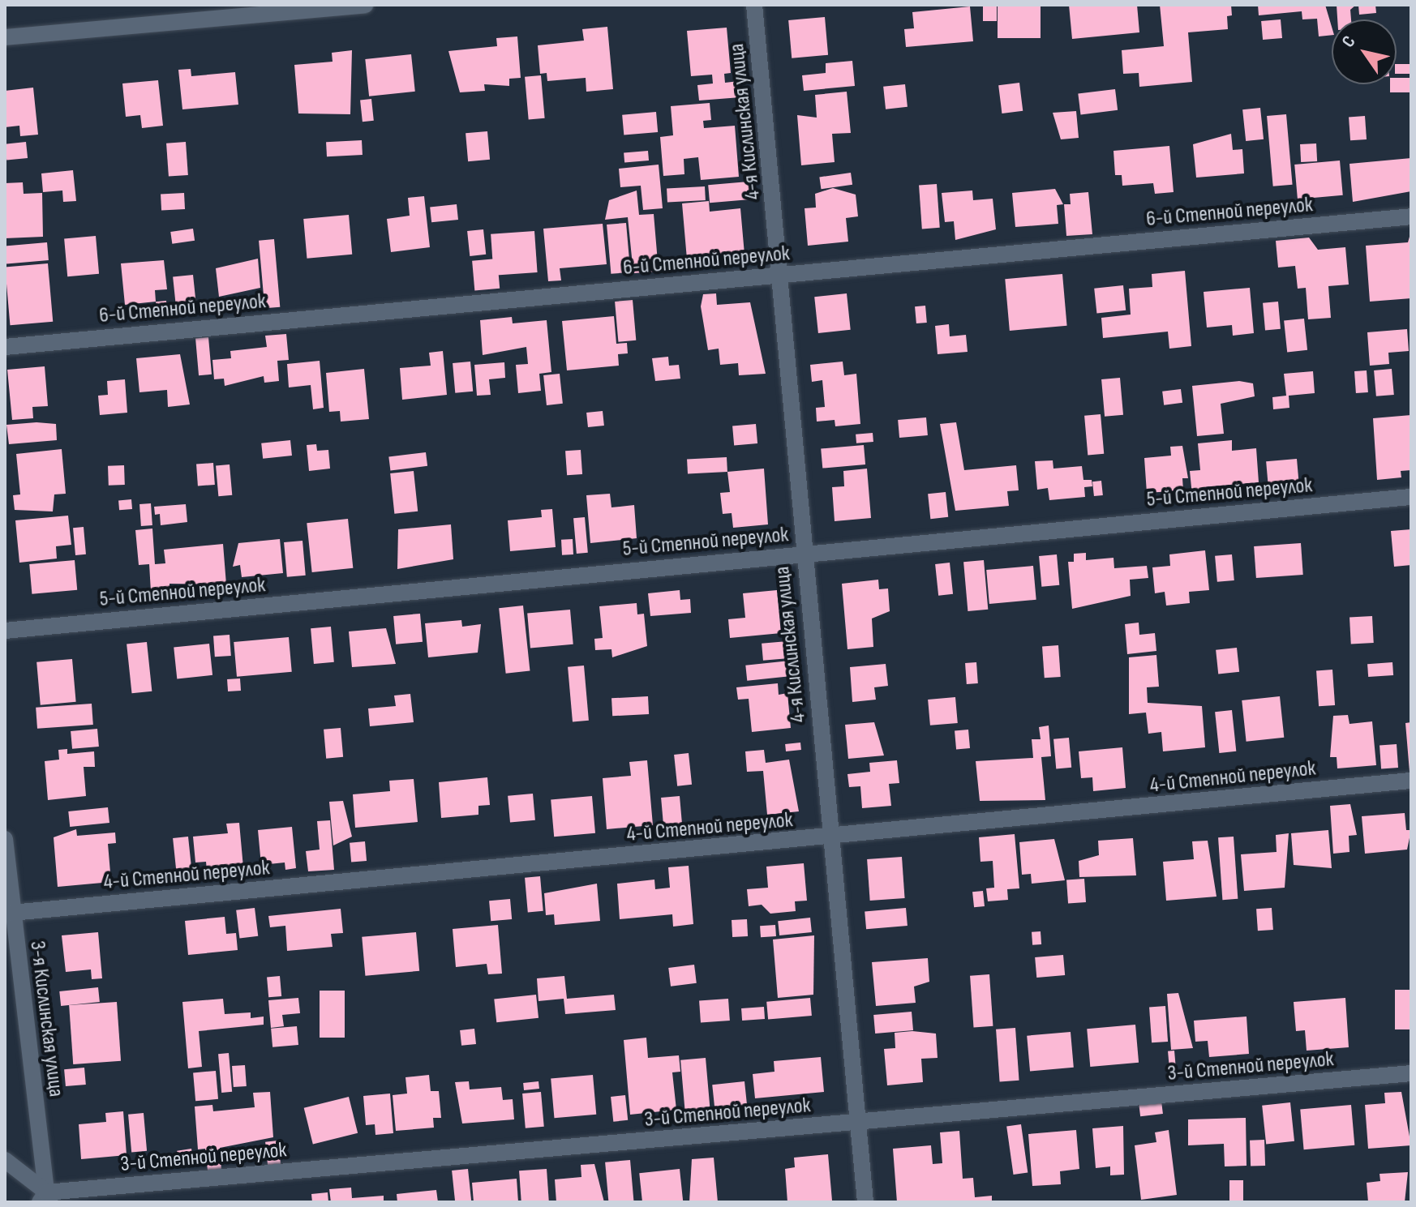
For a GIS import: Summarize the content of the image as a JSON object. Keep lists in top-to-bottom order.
{
  "streets": {
    "street": [
      "4-я Кислинская улица",
      "6-й Степной переулок",
      "5-й Степной переулок",
      "4-й Степной переулок",
      "3-я Кислинская улица",
      "3-й Степной переулок"
    ]
  },
  "crossings": [
    ["4-я Кислинская улица", "6-й Степной переулок"],
    ["4-я Кислинская улица", "5-й Степной переулок"],
    ["4-я Кислинская улица", "4-й Степной переулок"],
    ["4-я Кислинская улица", "3-й Степной переулок"],
    ["4-й Степной переулок", "3-я Кислинская улица"],
    ["3-я Кислинская улица", "3-й Степной переулок"]
  ],
  "north": "top left"
}
